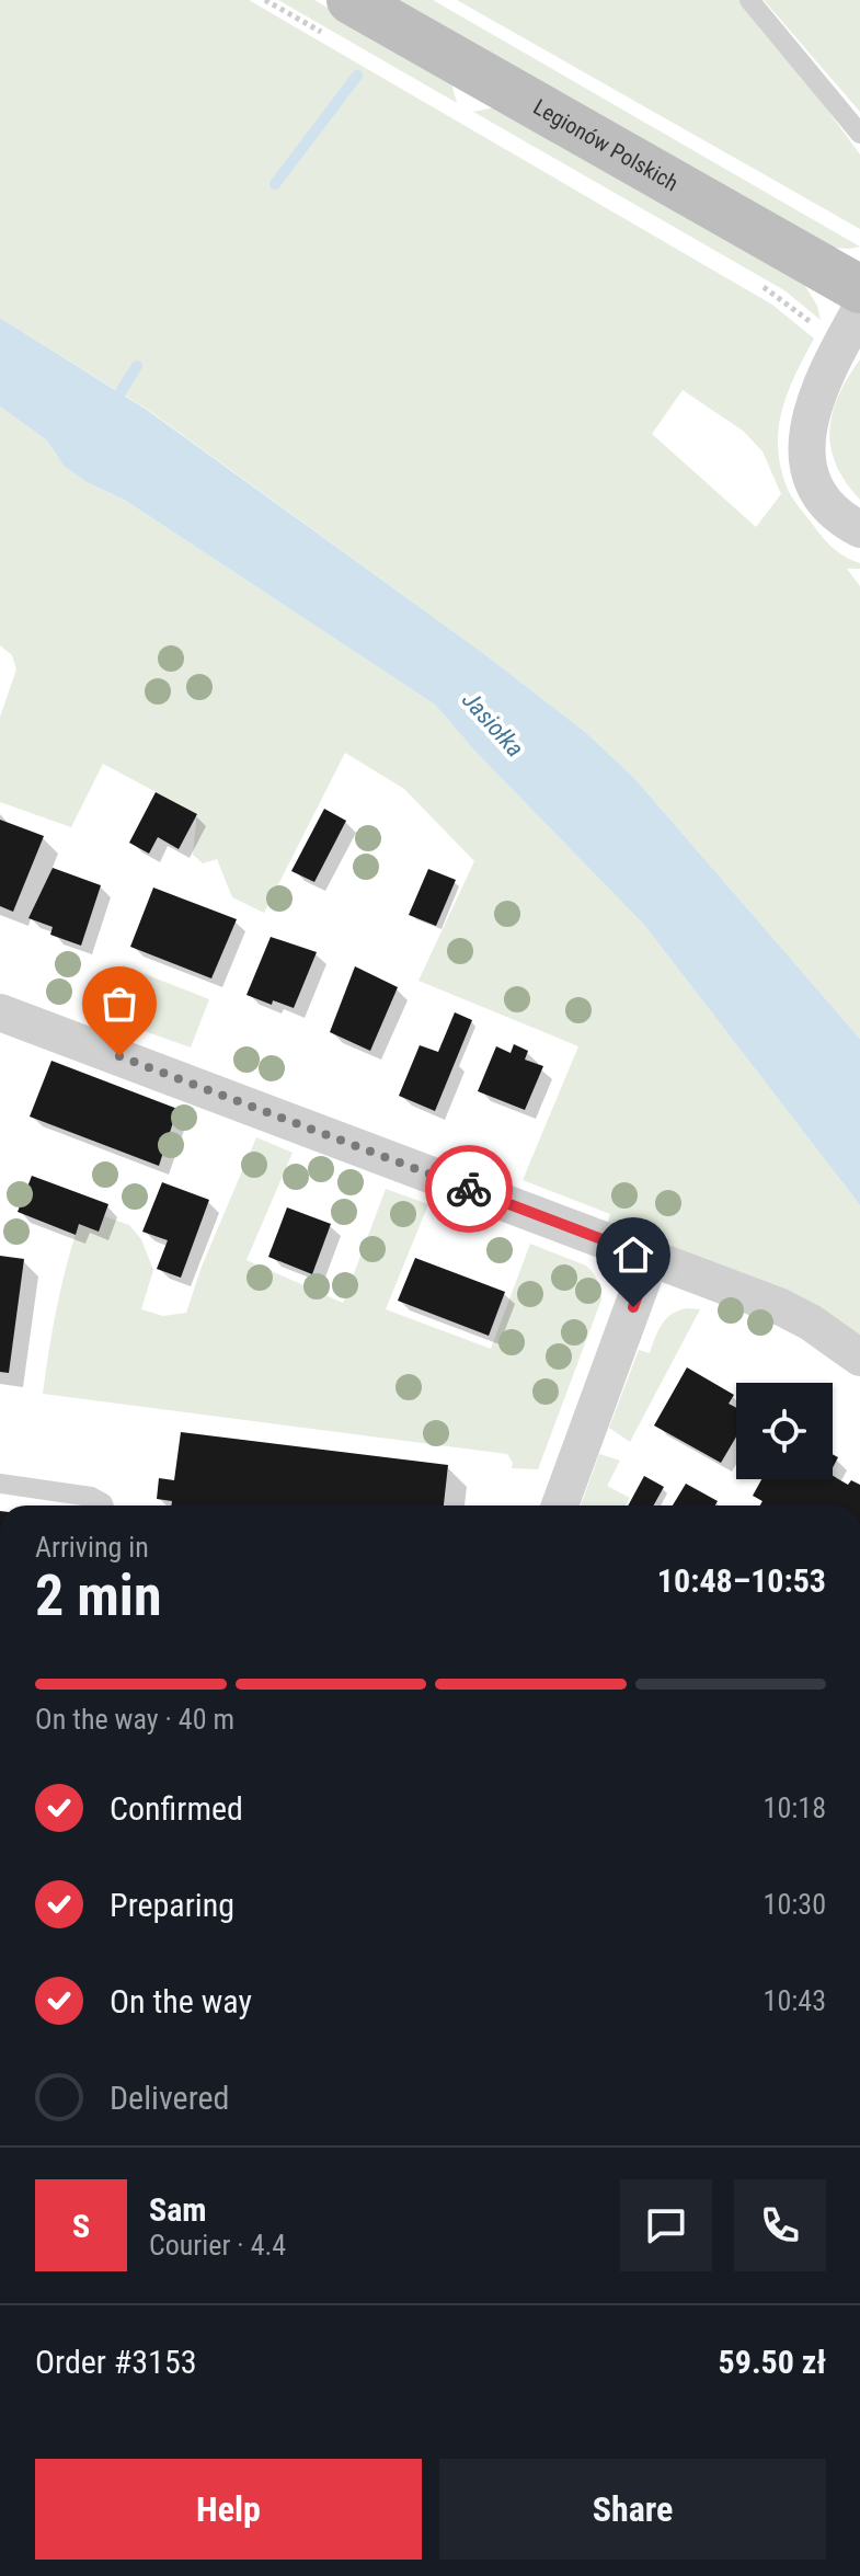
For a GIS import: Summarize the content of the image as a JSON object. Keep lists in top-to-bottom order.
{
  "streets": {
    "main road": ["Legionów Polskich"]
  },
  "water": ["Jasiołka"],
  "page": {
    "heading": ["2 min", "Arriving in", "10:48–10:53"],
    "panel": [
      "Sam",
      "Courier · 4.4",
      "Order #3153",
      "59.50 zł"
    ],
    "bar": "On the way · 40 m",
    "list": [
      ["Confirmed", "10:18"],
      ["Preparing", "10:30"],
      ["On the way", "10:43"],
      "Delivered"
    ],
    "round": "S",
    "buttons": ["Help", "Share"]
  }
}
